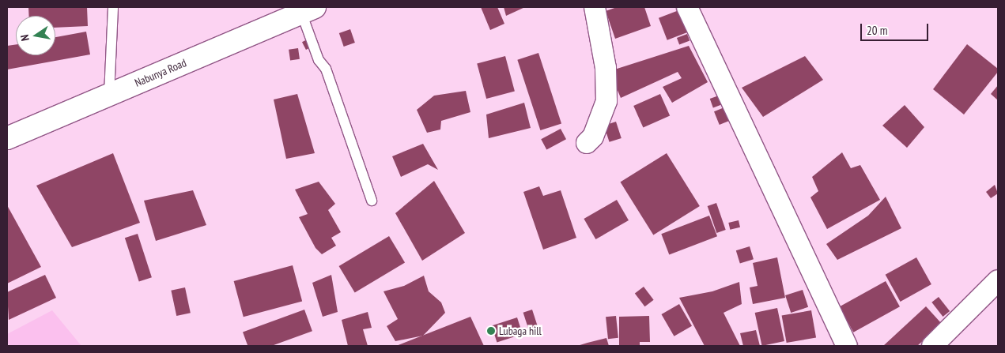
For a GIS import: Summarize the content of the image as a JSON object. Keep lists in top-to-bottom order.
{
  "streets": {
    "main road": ["Nabunya Road"]
  },
  "places": ["Lubaga hill"],
  "scale_bar": "20 m",
  "north": "left"
}
